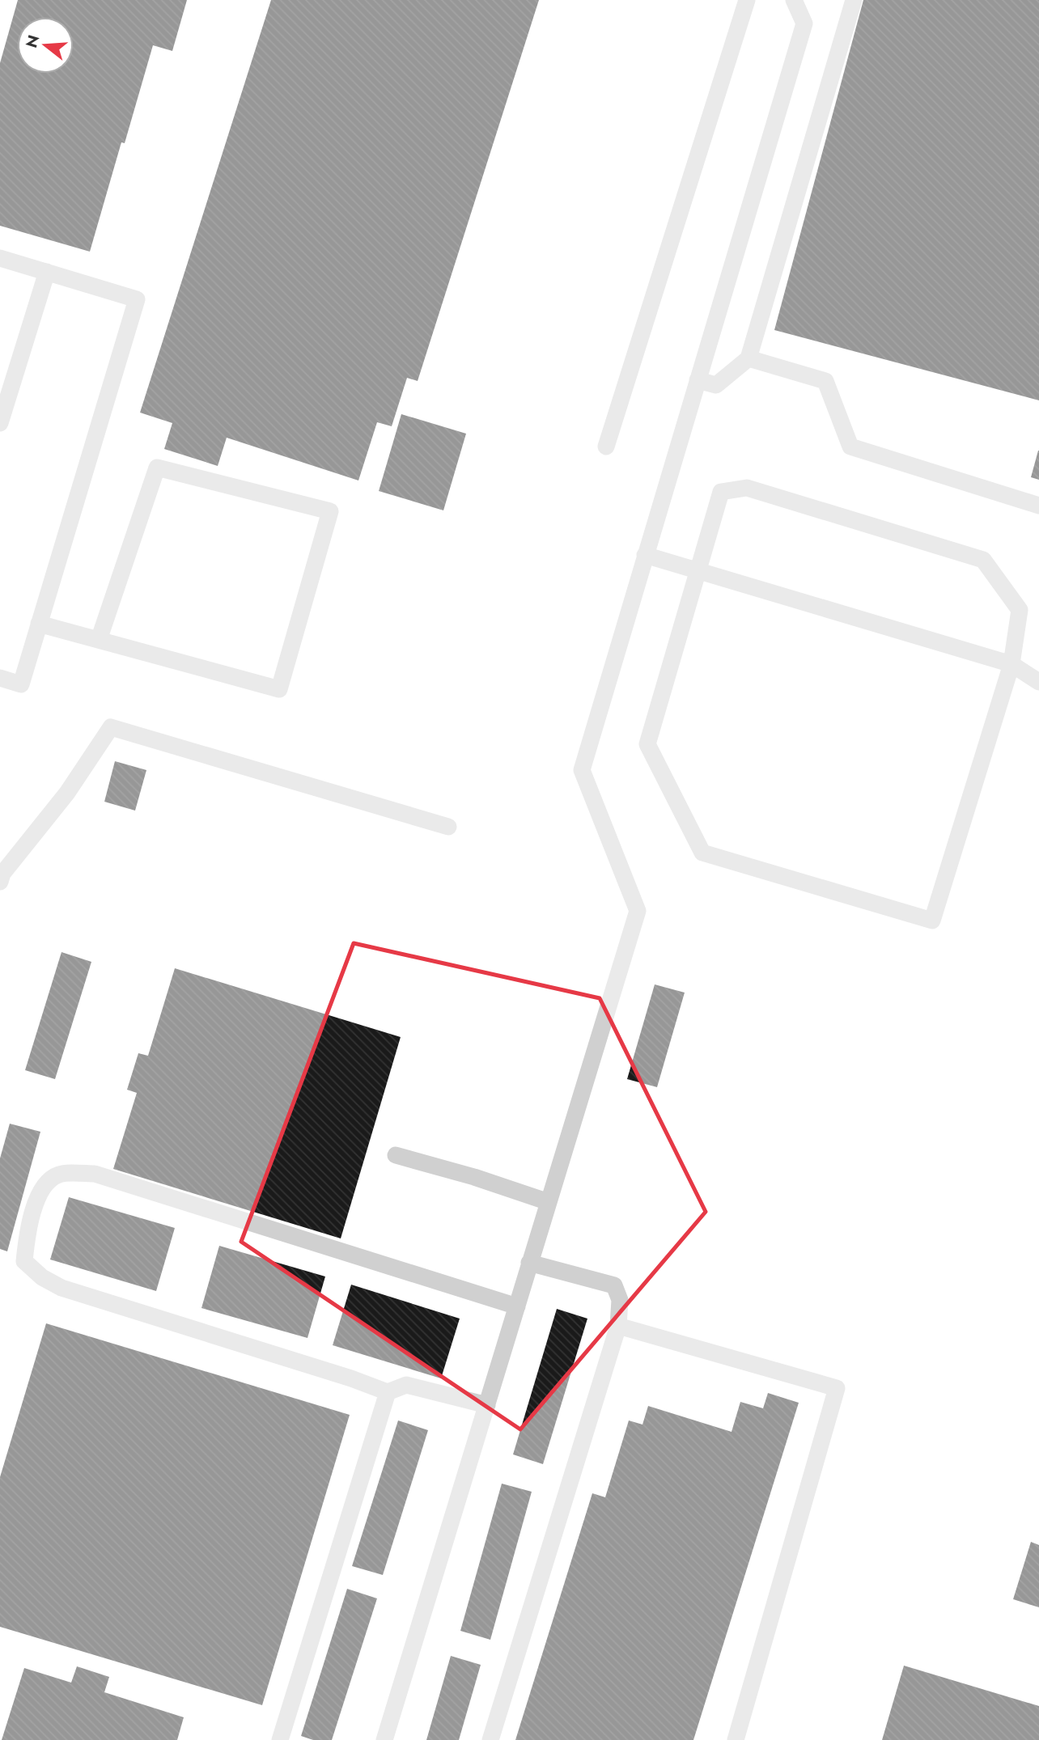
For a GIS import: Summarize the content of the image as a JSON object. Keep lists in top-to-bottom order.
{
  "north": "left"
}
